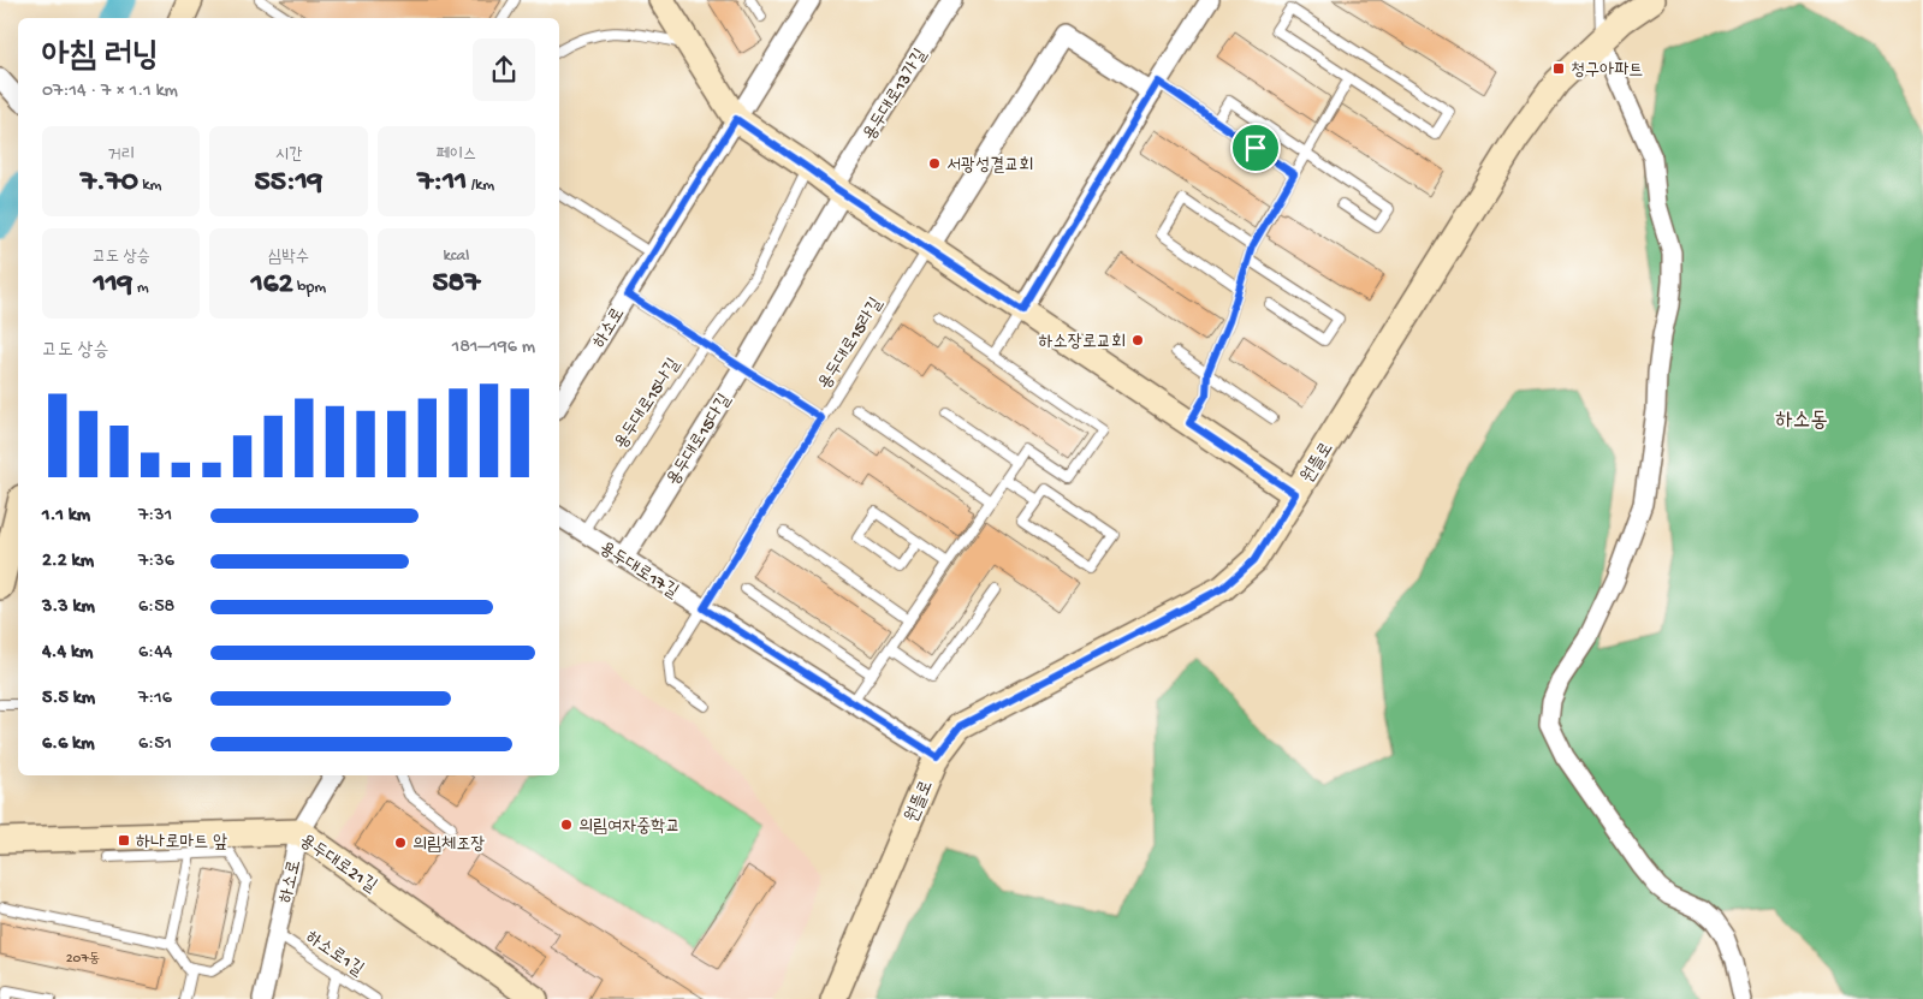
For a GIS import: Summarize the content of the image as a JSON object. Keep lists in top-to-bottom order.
{
  "streets": {
    "street": [
      "용두대로13가길",
      "하소로",
      "용두대로15다길",
      "원뜰로",
      "용두대로17길",
      "용두대로21길"
    ],
    "lane": ["용두대로15라길", "용두대로15나길", "하소로1길"]
  },
  "crossings": [
    ["용두대로13가길", "용두대로15다길"],
    ["하소로", "용두대로21길"],
    ["하소로", "하소로1길"],
    ["용두대로15라길", "용두대로17길"],
    ["용두대로15나길", "용두대로17길"],
    ["용두대로15다길", "용두대로17길"],
    ["원뜰로", "용두대로17길"]
  ],
  "districts": ["하소동"],
  "places": {
    "transit": ["청구아파트", "하나로마트 앞"],
    "other": [
      "서광성결교회",
      "하소장로교회",
      "의림여자중학교",
      "의림체조장"
    ]
  },
  "house_numbers": ["207동"],
  "page": {
    "heading": ["아침 러닝", "07:14 · 7 × 1.1 km"],
    "stats": [
      ["거리", "7.70 km"],
      ["시간", "55:19"],
      ["페이스", "7:11 /km"],
      ["고도 상승", "119 m"],
      ["심박수", "162 bpm"],
      ["kcal", "587"]
    ],
    "chart": ["고도 상승", "181–196 m"],
    "list": [
      {
        "name": "1.1 km",
        "note": "7:31"
      },
      {
        "name": "2.2 km",
        "note": "7:36"
      },
      {
        "name": "3.3 km",
        "note": "6:58"
      },
      {
        "name": "4.4 km",
        "note": "6:44"
      },
      {
        "name": "5.5 km",
        "note": "7:16"
      },
      {
        "name": "6.6 km",
        "note": "6:51"
      }
    ]
  }
}
